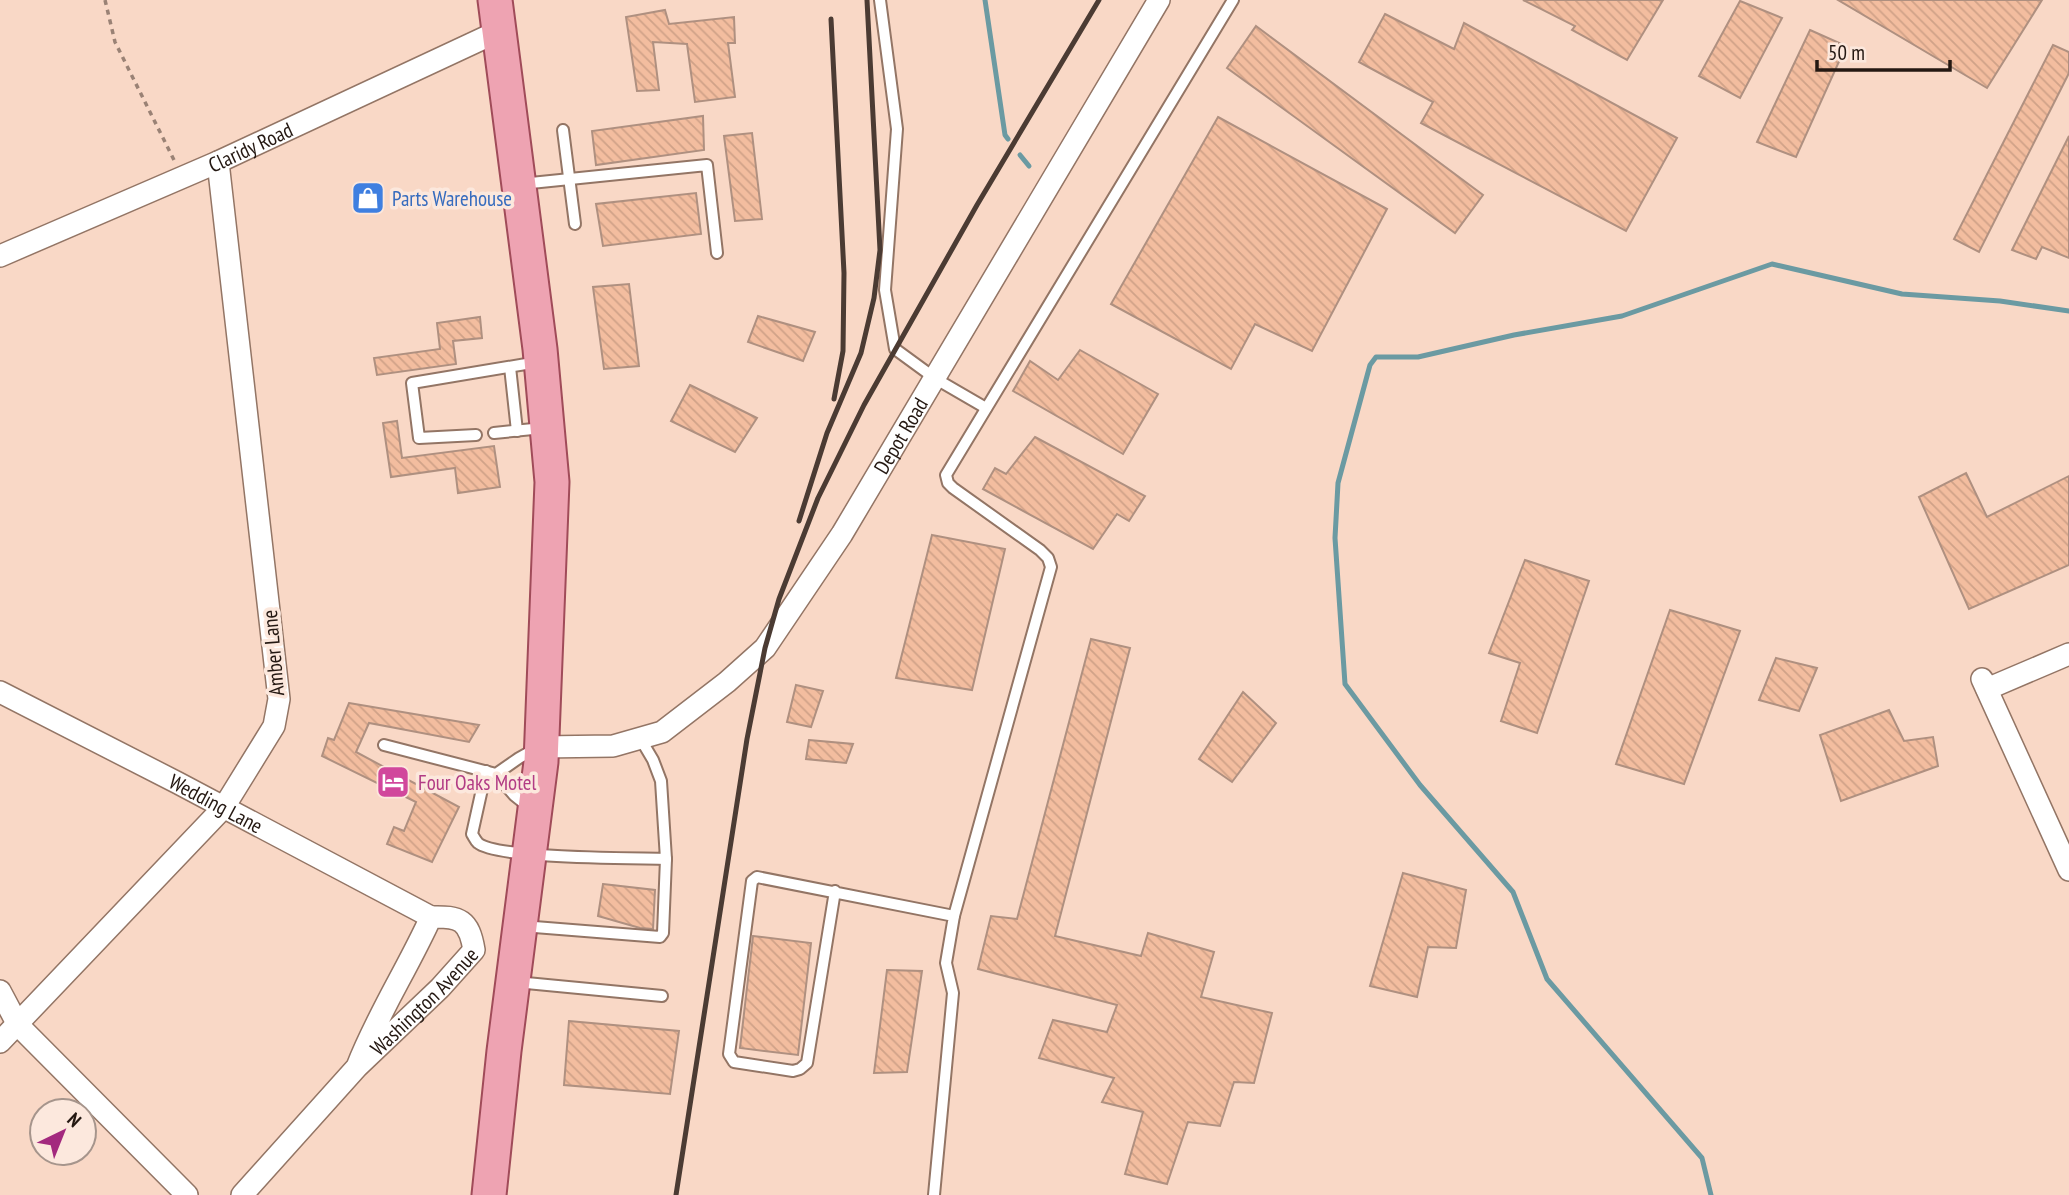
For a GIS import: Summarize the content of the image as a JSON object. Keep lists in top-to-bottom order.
{
  "streets": {
    "street": [
      "Claridy Road",
      "Depot Road",
      "Amber Lane",
      "Wedding Lane",
      "Washington Avenue"
    ]
  },
  "crossings": [
    ["Claridy Road", "Amber Lane"],
    ["Amber Lane", "Wedding Lane"],
    ["Wedding Lane", "Washington Avenue"]
  ],
  "places": {
    "shop": ["Parts Warehouse"],
    "hotel": ["Four Oaks Motel"]
  },
  "scale_bar": "50 m",
  "north": "top right"
}
